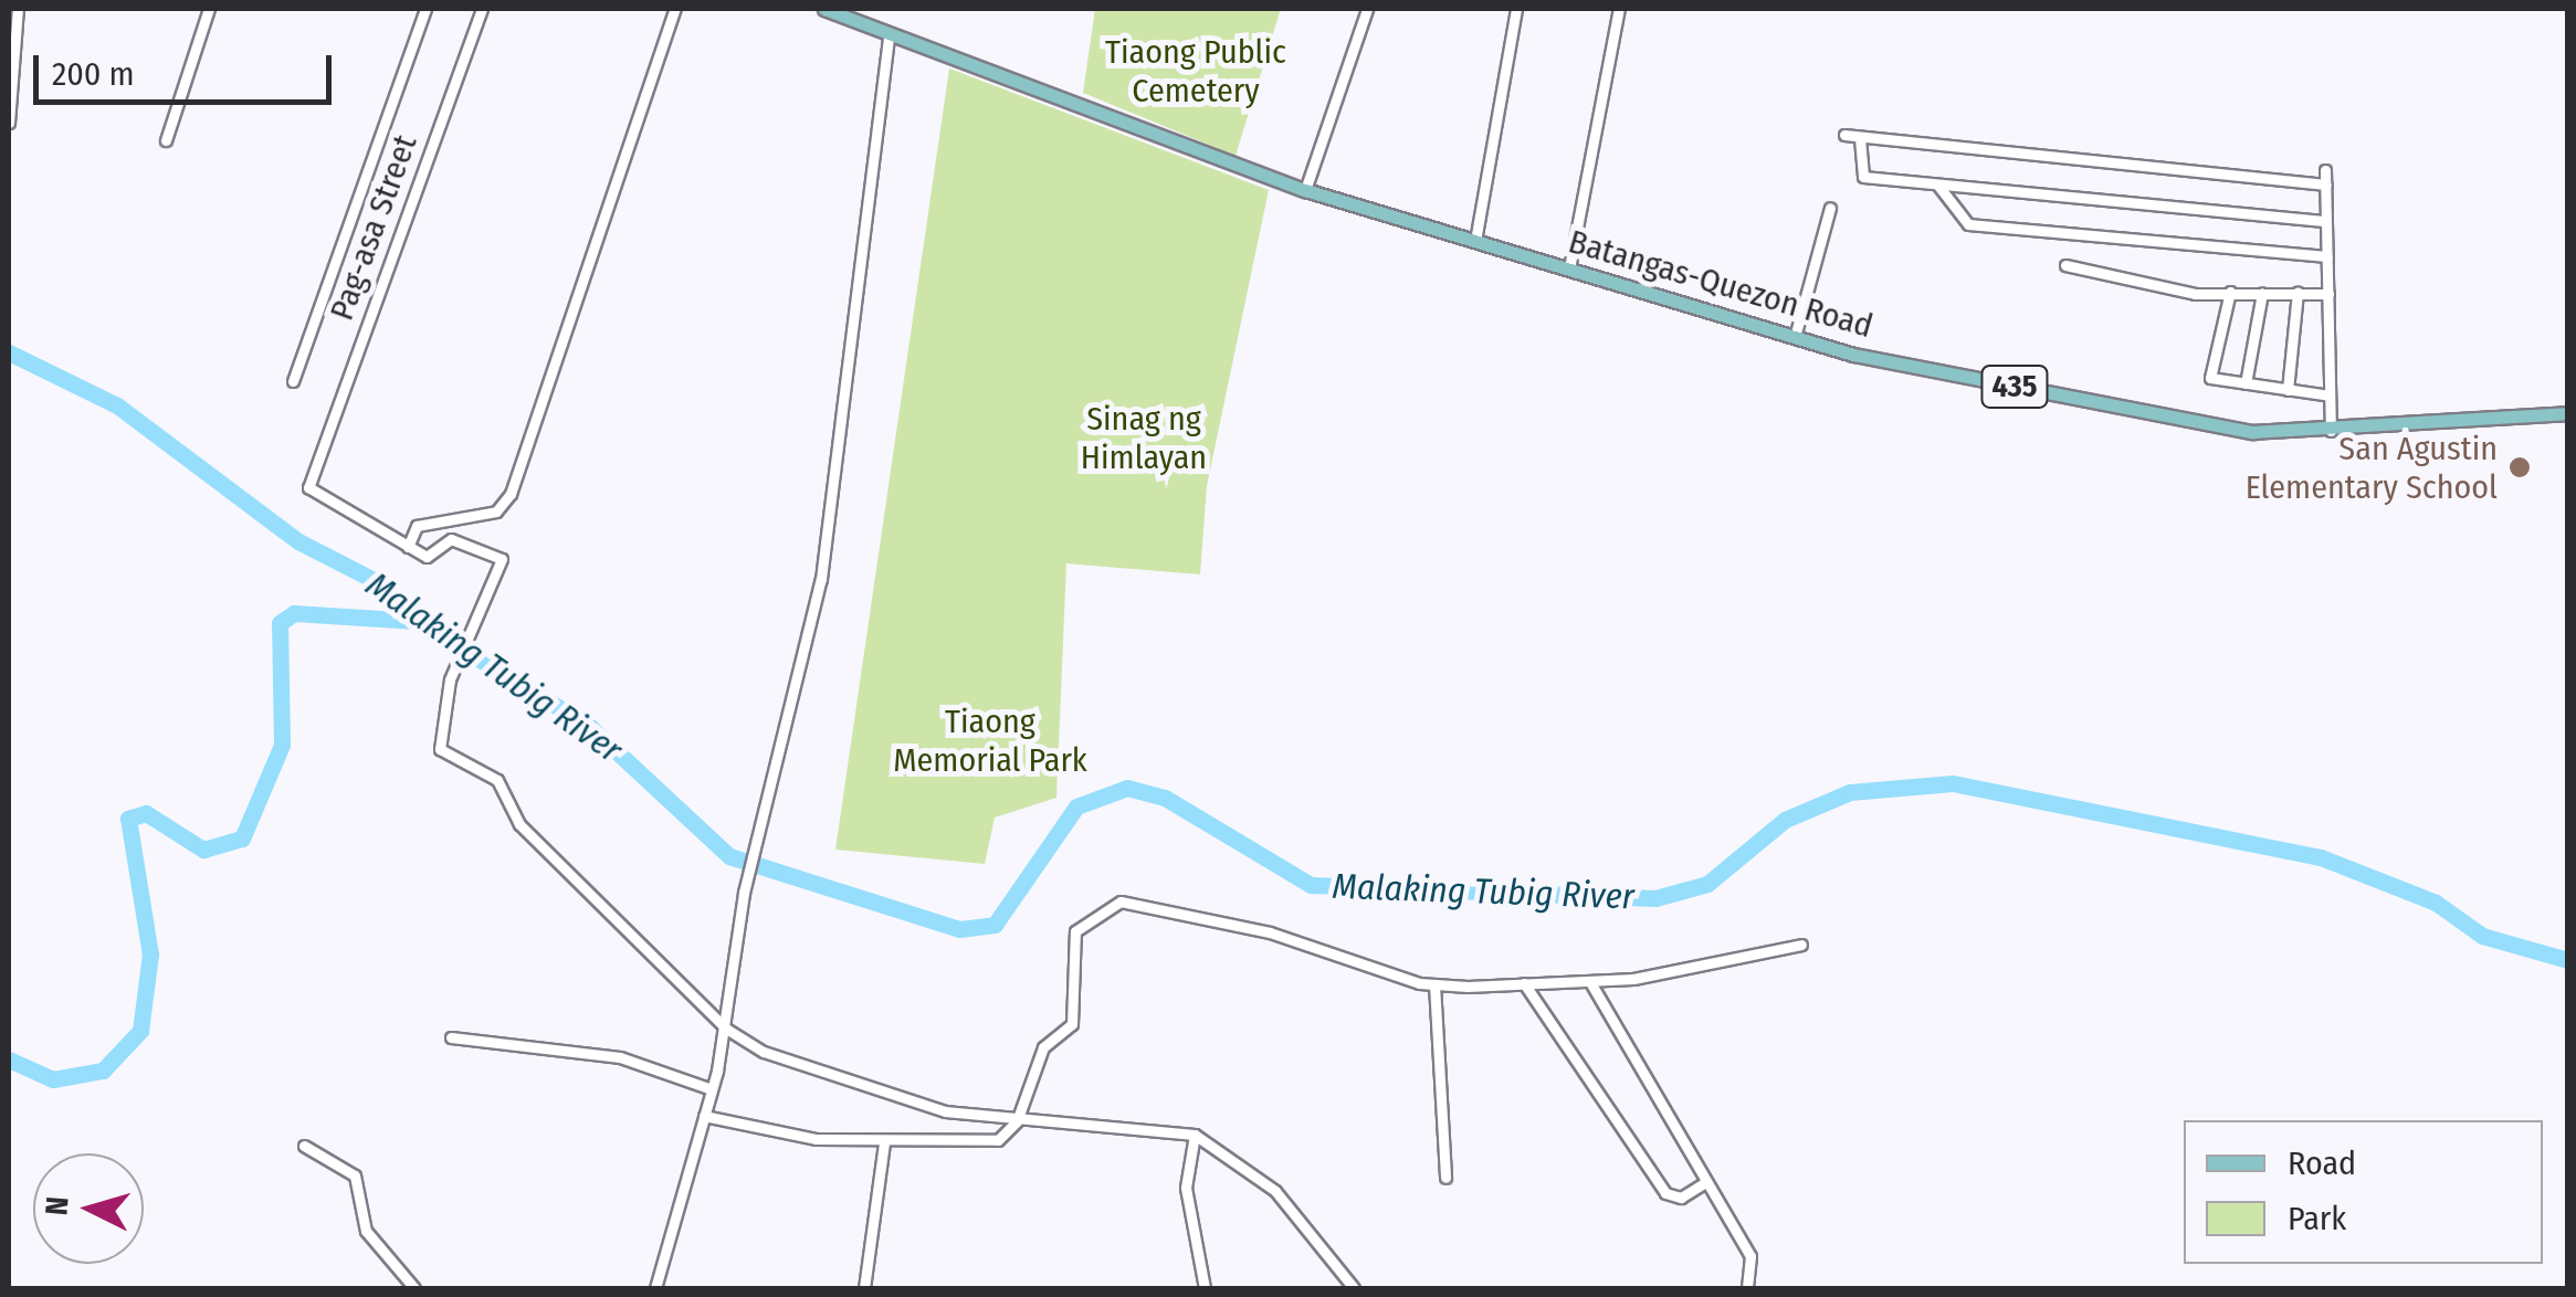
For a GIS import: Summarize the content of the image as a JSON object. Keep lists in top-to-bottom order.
{
  "streets": {
    "main road": ["Batangas-Quezon Road", "435"],
    "street": ["Pag-asa Street"]
  },
  "crossings": [
    ["Batangas-Quezon Road", "435"]
  ],
  "water": ["Malaking Tubig River"],
  "parks": ["Tiaong Public Cemetery", "Sinag ng Himlayan", "Tiaong Memorial Park"],
  "places": ["San Agustin Elementary School"],
  "legend": ["Road", "Park"],
  "scale_bar": "200 m",
  "north": "left"
}
